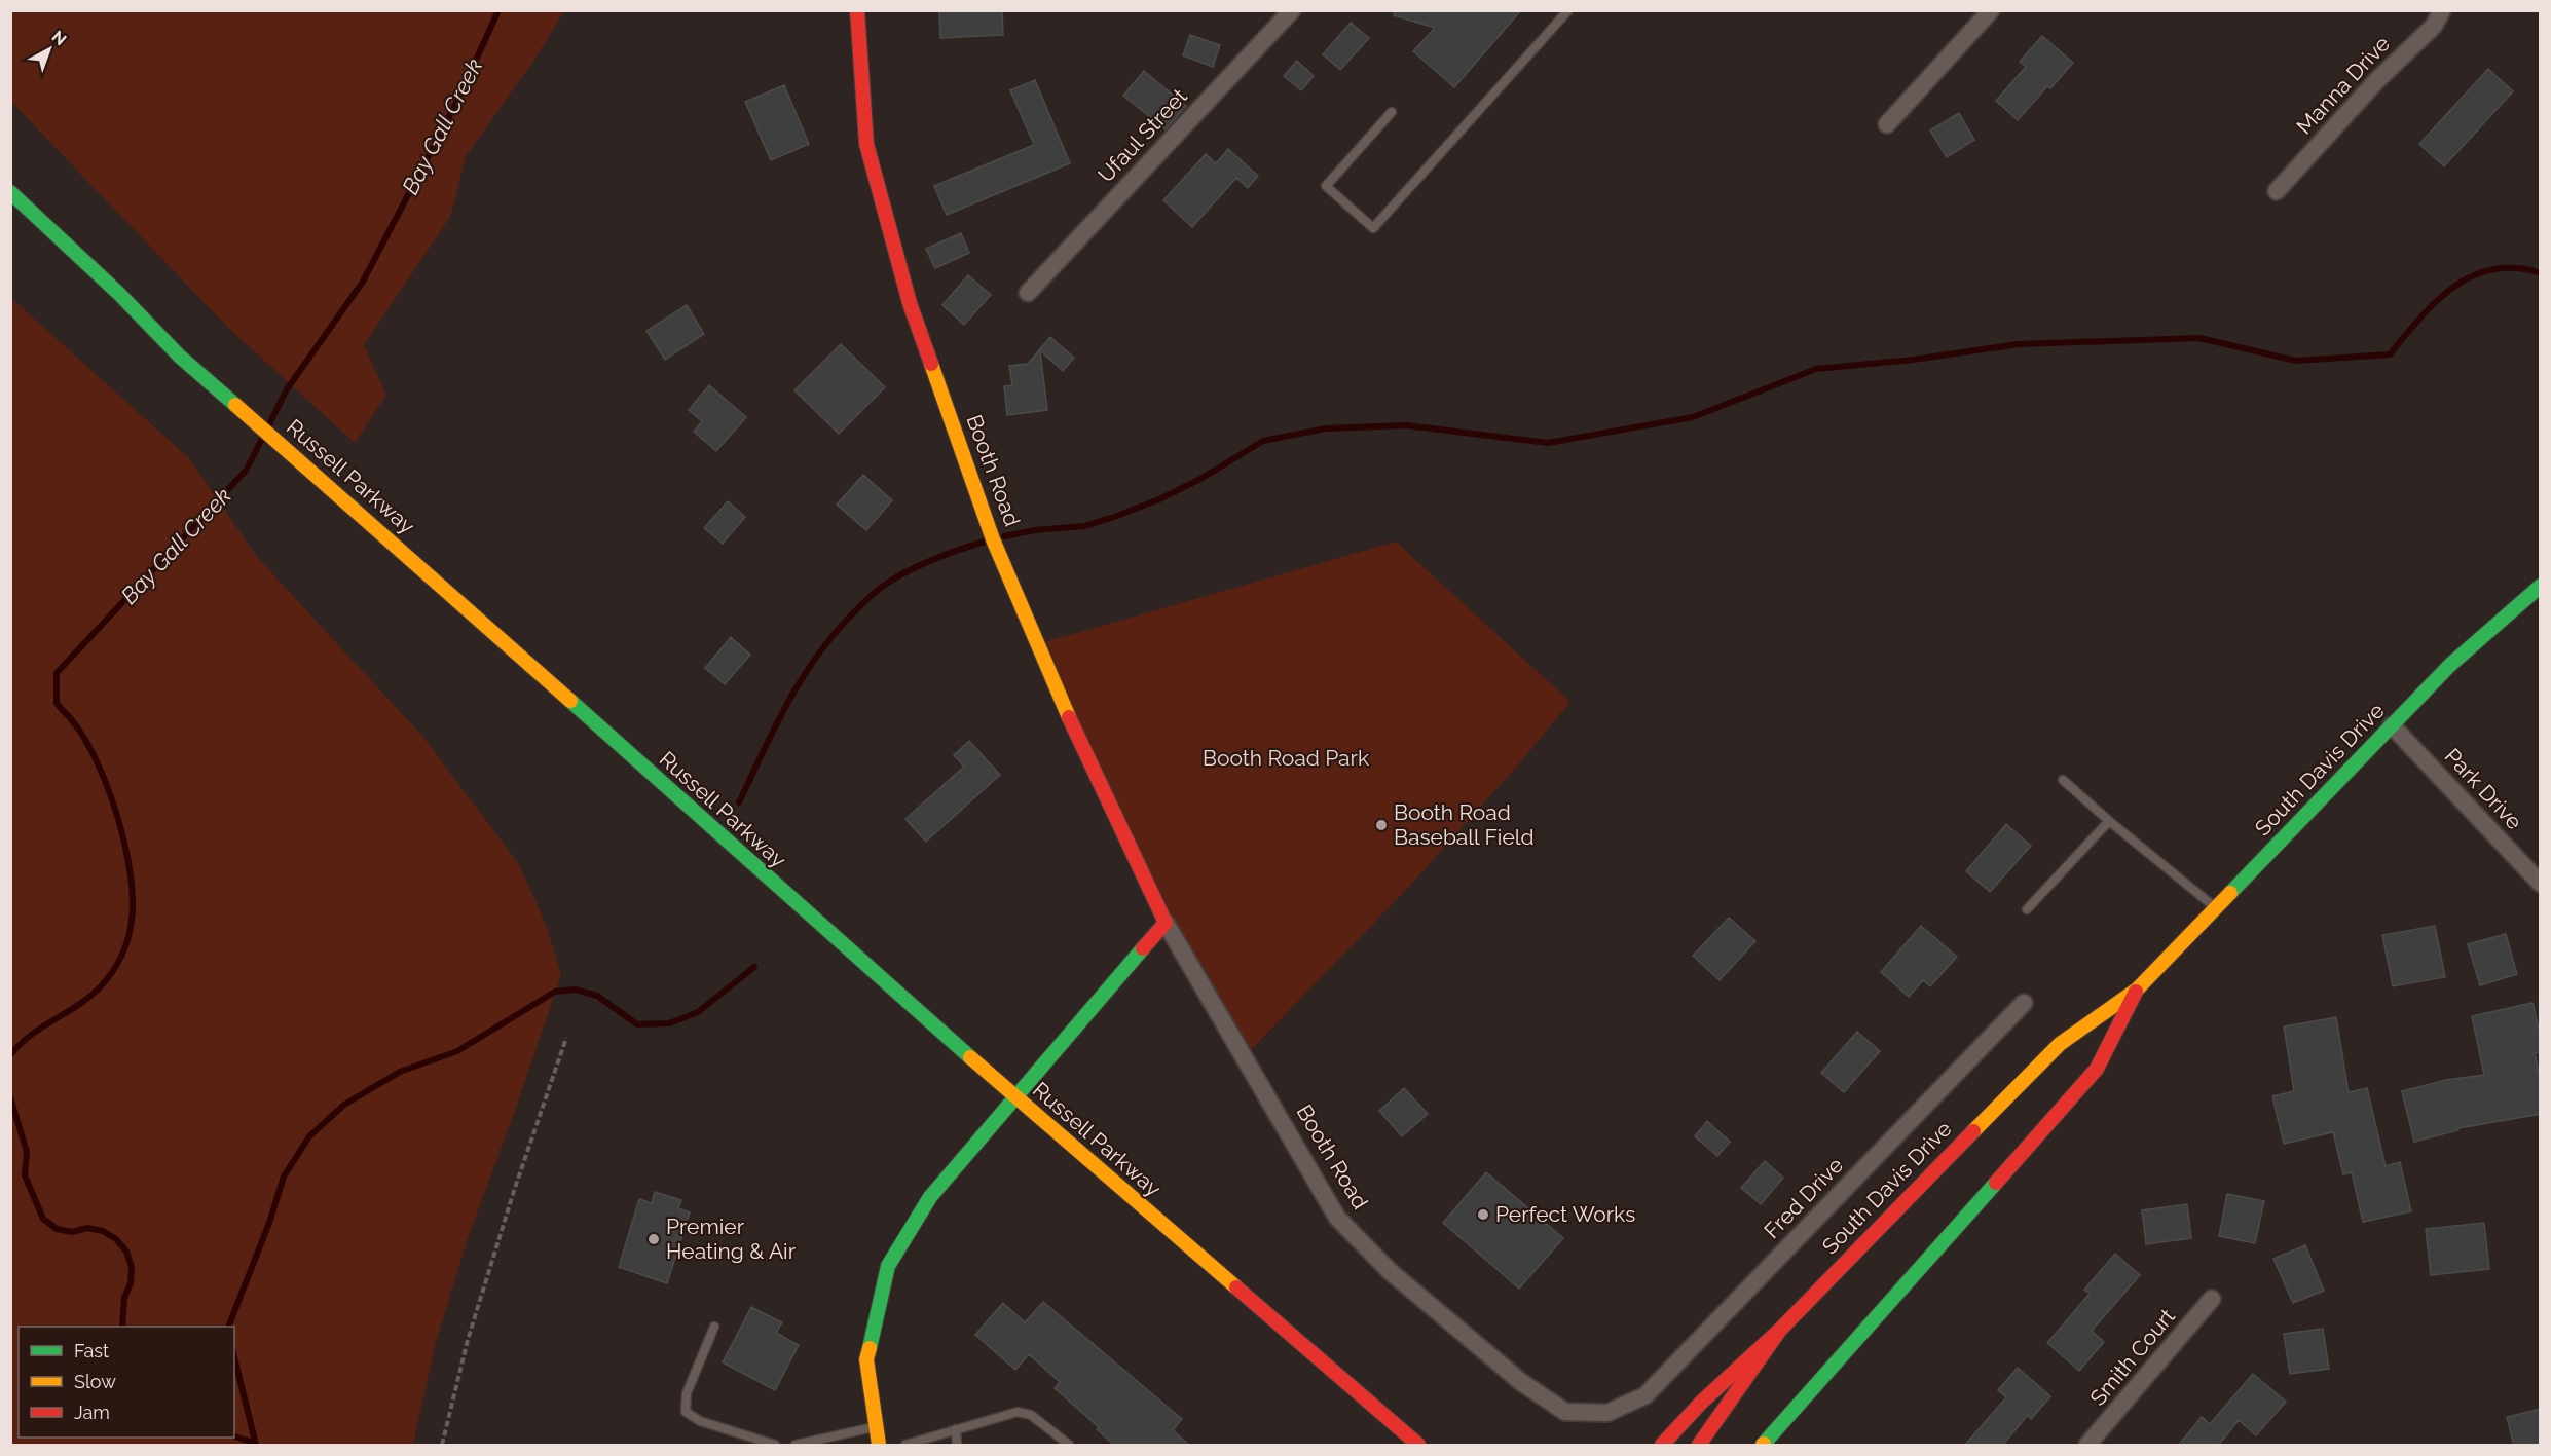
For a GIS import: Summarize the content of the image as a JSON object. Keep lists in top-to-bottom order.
{
  "streets": {
    "street": [
      "Manna Drive",
      "Ufaul Street",
      "Booth Road",
      "Russell Parkway",
      "South Davis Drive",
      "Park Drive",
      "Fred Drive",
      "Smith Court"
    ]
  },
  "crossings": [
    ["Booth Road", "Fred Drive"],
    ["South Davis Drive", "Park Drive"]
  ],
  "water": ["Bay Gall Creek"],
  "parks": ["Booth Road Park"],
  "places": ["Booth Road Baseball Field", "Perfect Works", "Premier Heating & Air"],
  "legend": ["Fast", "Slow", "Jam"],
  "north": "top right"
}
